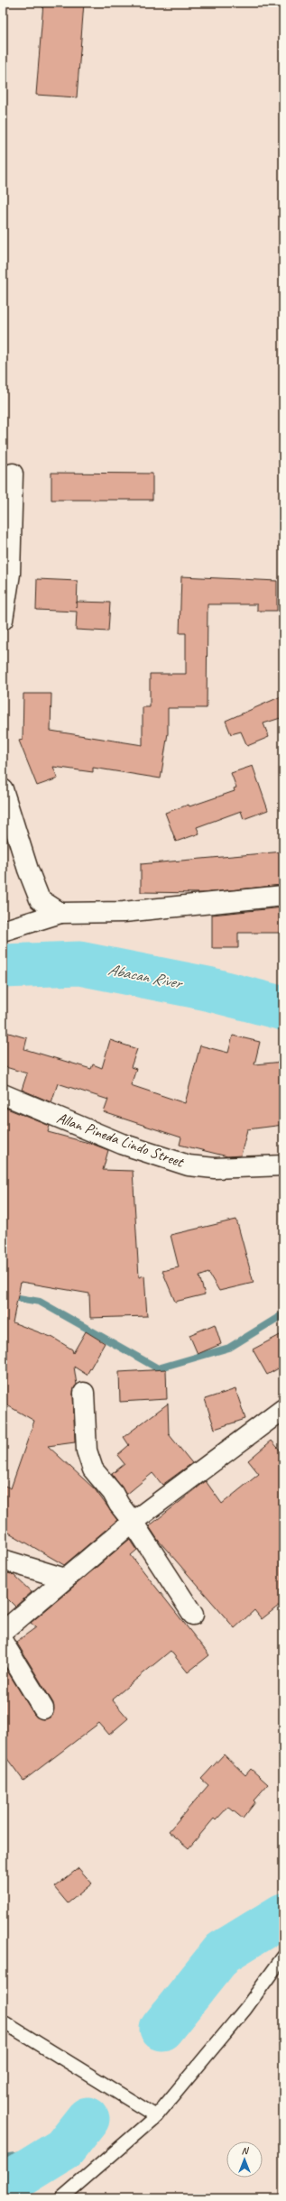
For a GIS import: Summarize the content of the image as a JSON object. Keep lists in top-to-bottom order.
{
  "streets": {
    "street": ["Allan Pineda Lindo Street"]
  },
  "water": ["Abacan River"],
  "north": "top"
}
